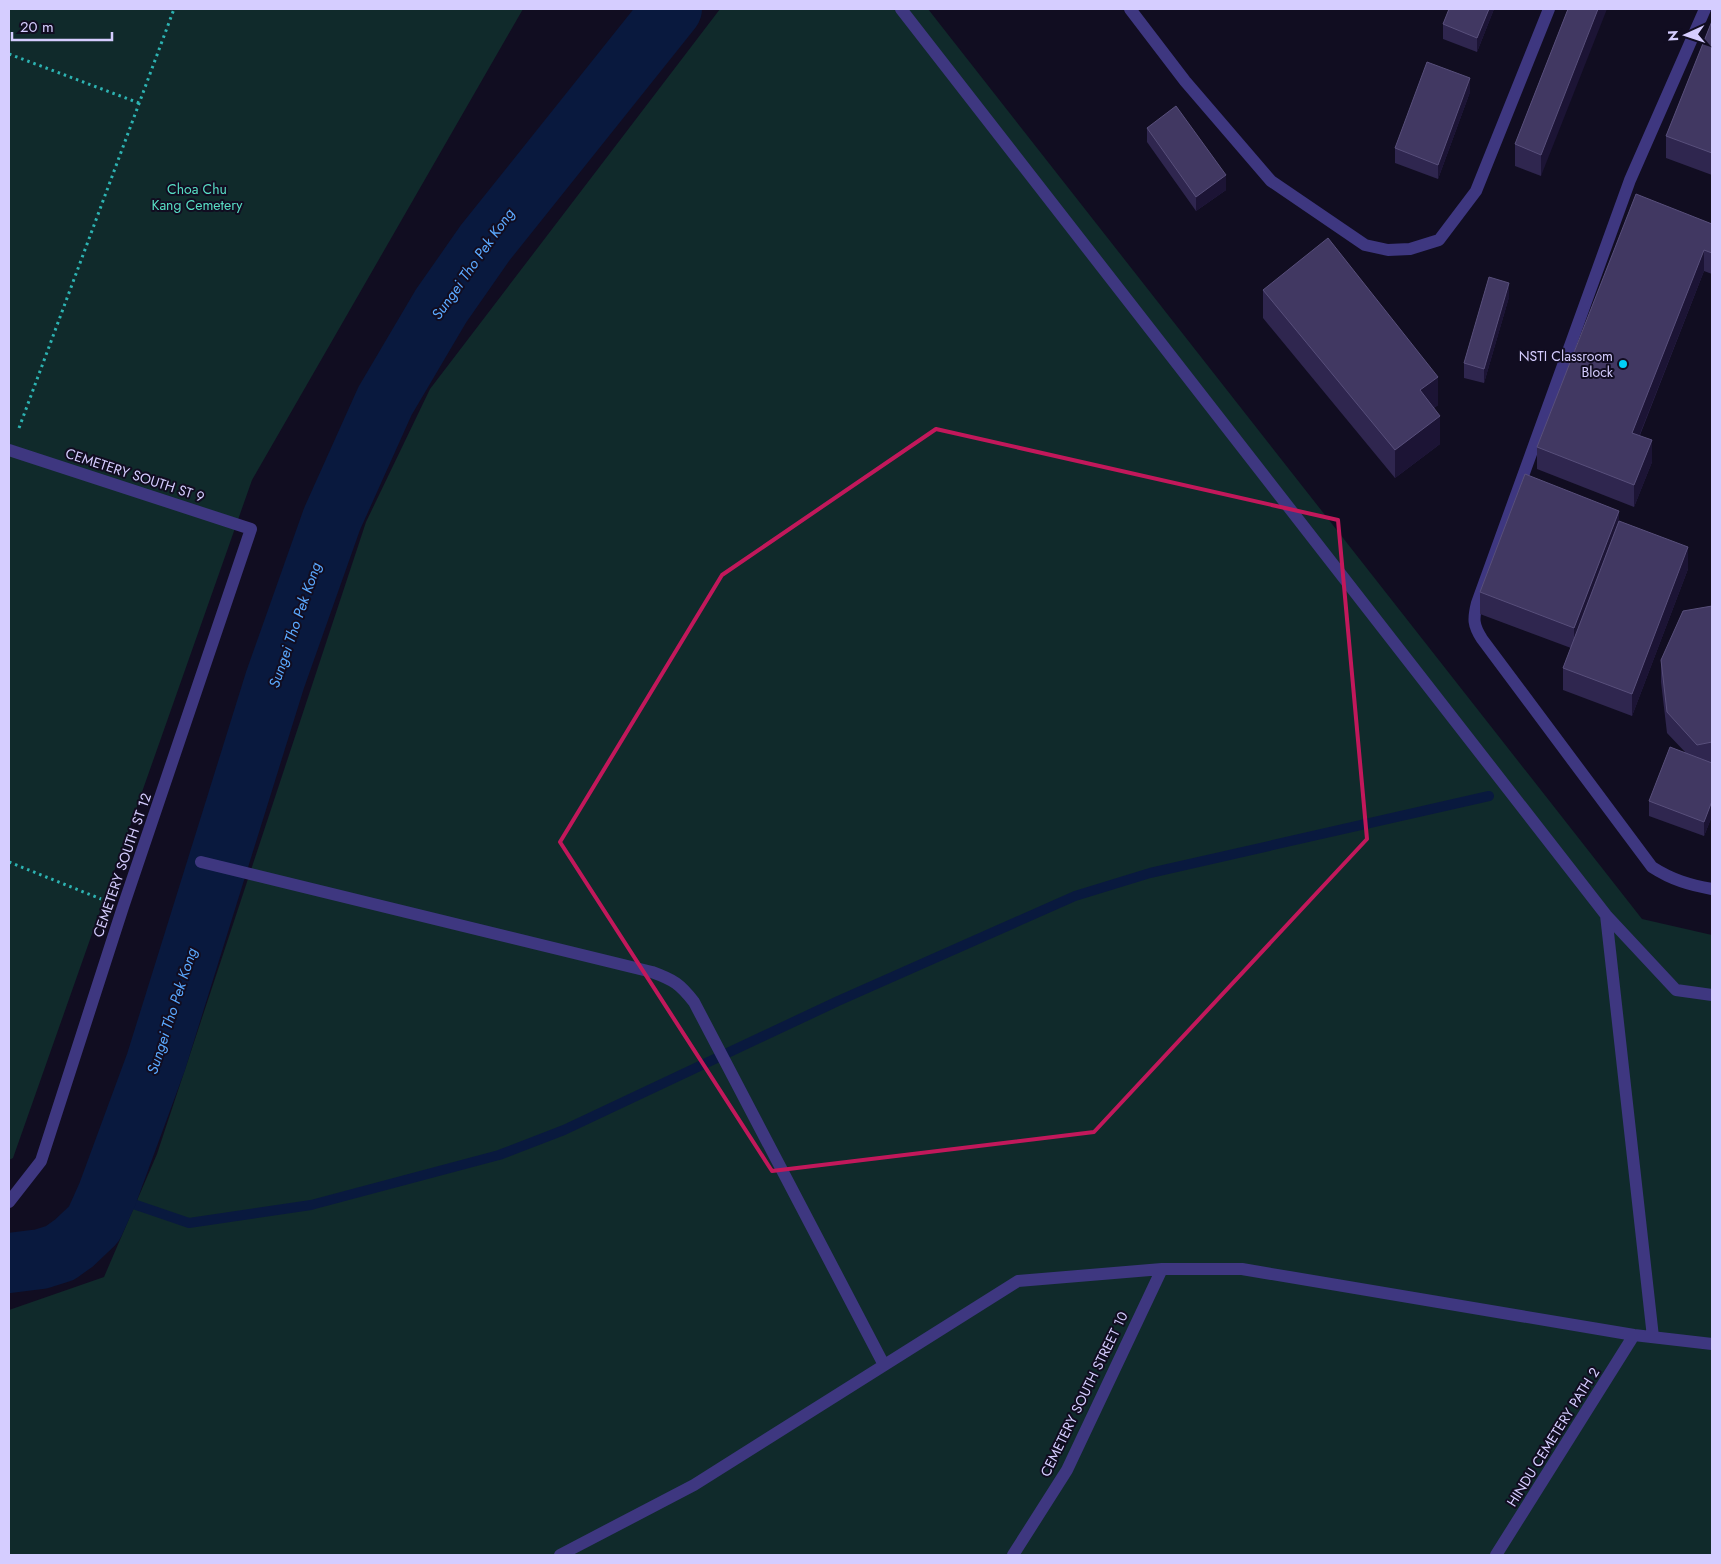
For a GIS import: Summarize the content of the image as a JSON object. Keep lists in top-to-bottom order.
{
  "streets": {
    "lane": [
      "CEMETERY SOUTH ST 9",
      "CEMETERY SOUTH ST 12",
      "CEMETERY SOUTH STREET 10",
      "HINDU CEMETERY PATH 2"
    ]
  },
  "crossings": [
    ["CEMETERY SOUTH ST 9", "CEMETERY SOUTH ST 12"]
  ],
  "water": ["Sungei Tho Pek Kong"],
  "parks": ["Choa Chu Kang Cemetery"],
  "places": ["NSTI Classroom Block"],
  "scale_bar": "20 m",
  "north": "left"
}
